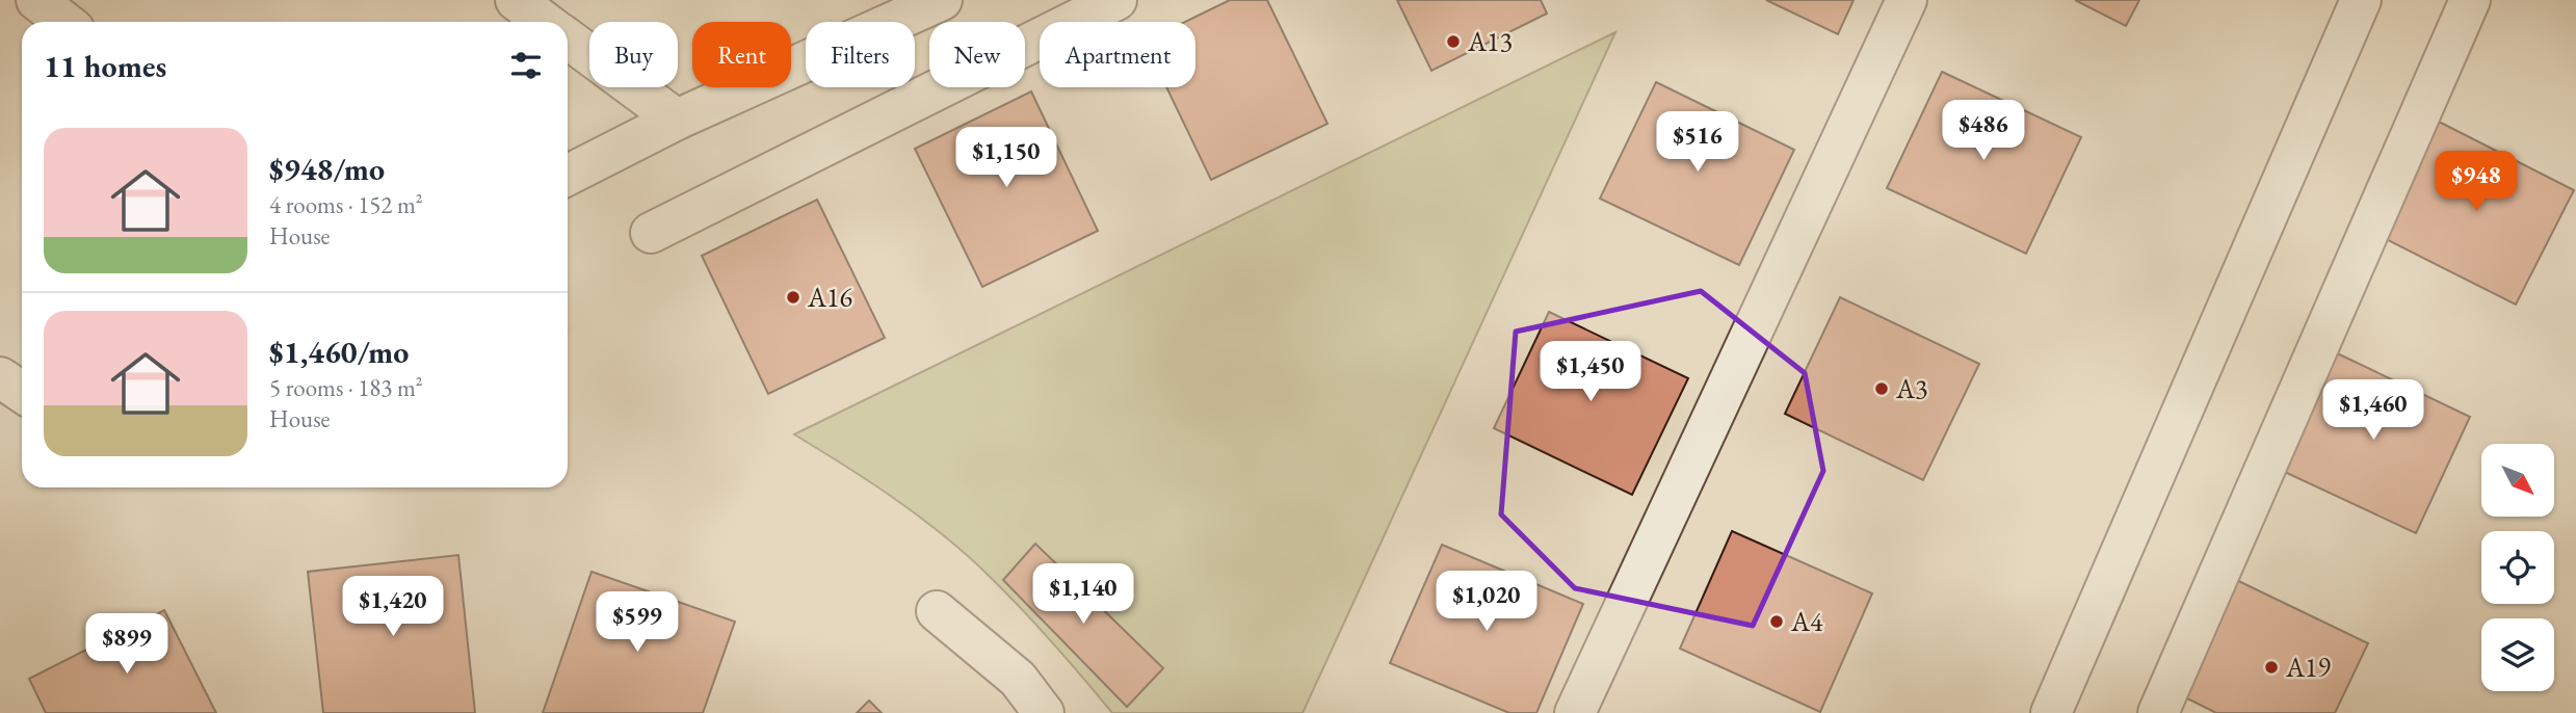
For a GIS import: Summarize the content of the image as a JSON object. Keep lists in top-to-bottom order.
{
  "places": [
    "A13",
    "A16",
    "A3",
    "A4",
    "A19"
  ],
  "north": "bottom right",
  "page": {
    "chip": [
      "Buy",
      "Rent",
      "Filters",
      "New",
      "Apartment"
    ],
    "heading": "11 homes",
    "price": [
      "$486",
      "$516",
      "$1,150",
      "$948",
      "$1,450",
      "$1,460",
      "$1,140",
      "$1,020",
      "$1,420",
      "$599",
      "$899"
    ],
    "list": [
      {
        "name": "$948/mo",
        "note": "4 rooms · 152 m² · House"
      },
      {
        "name": "$1,460/mo",
        "note": "5 rooms · 183 m² · House"
      }
    ]
  }
}
